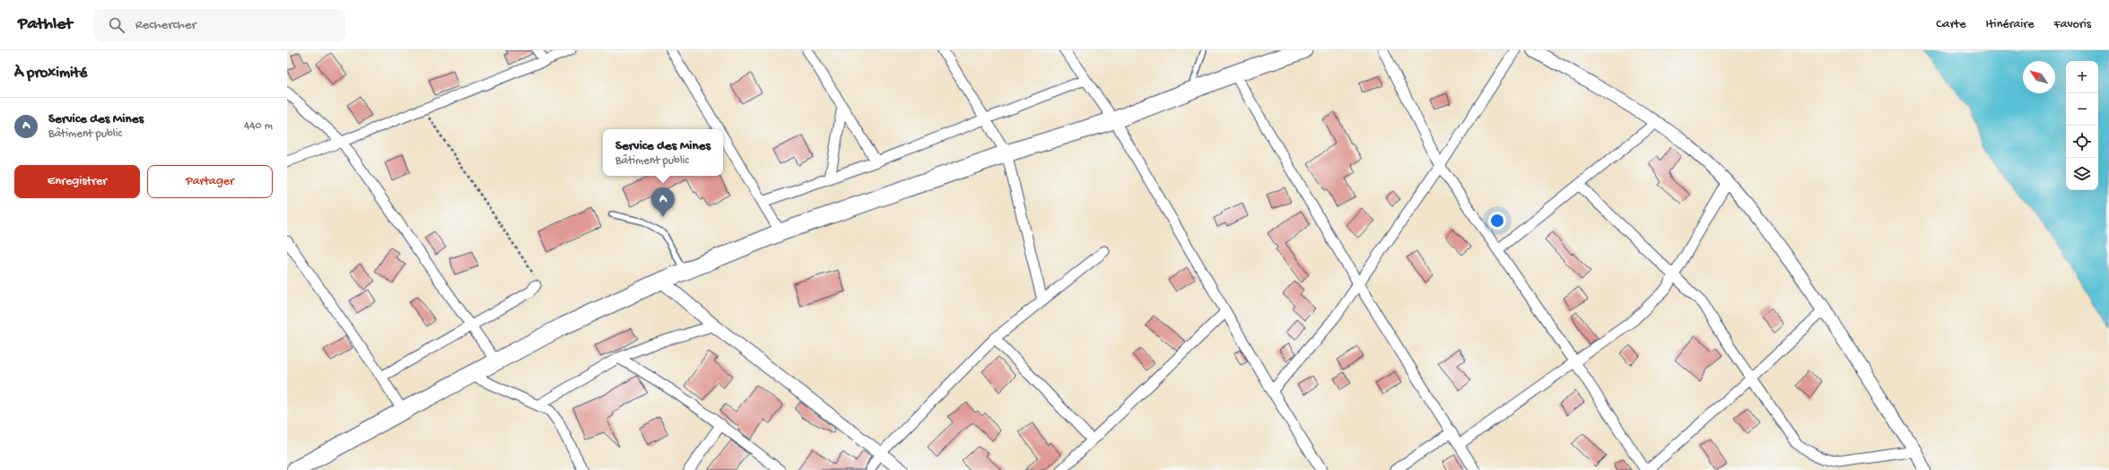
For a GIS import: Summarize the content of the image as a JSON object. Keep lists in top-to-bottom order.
{
  "north": "top left",
  "page": {
    "header": "Pathlet",
    "search": "Rechercher",
    "nav": ["Carte", "Itinéraire", "Favoris"],
    "heading": "À proximité",
    "map_buttons": ["+", "−"],
    "list": [
      {
        "mark": "A",
        "name": "Service des Mines",
        "note": "Bâtiment public",
        "value": "440 m"
      }
    ],
    "popup": ["Service des Mines", "Bâtiment public"],
    "buttons": ["Enregistrer", "Partager"],
    "pins": "A"
  }
}
